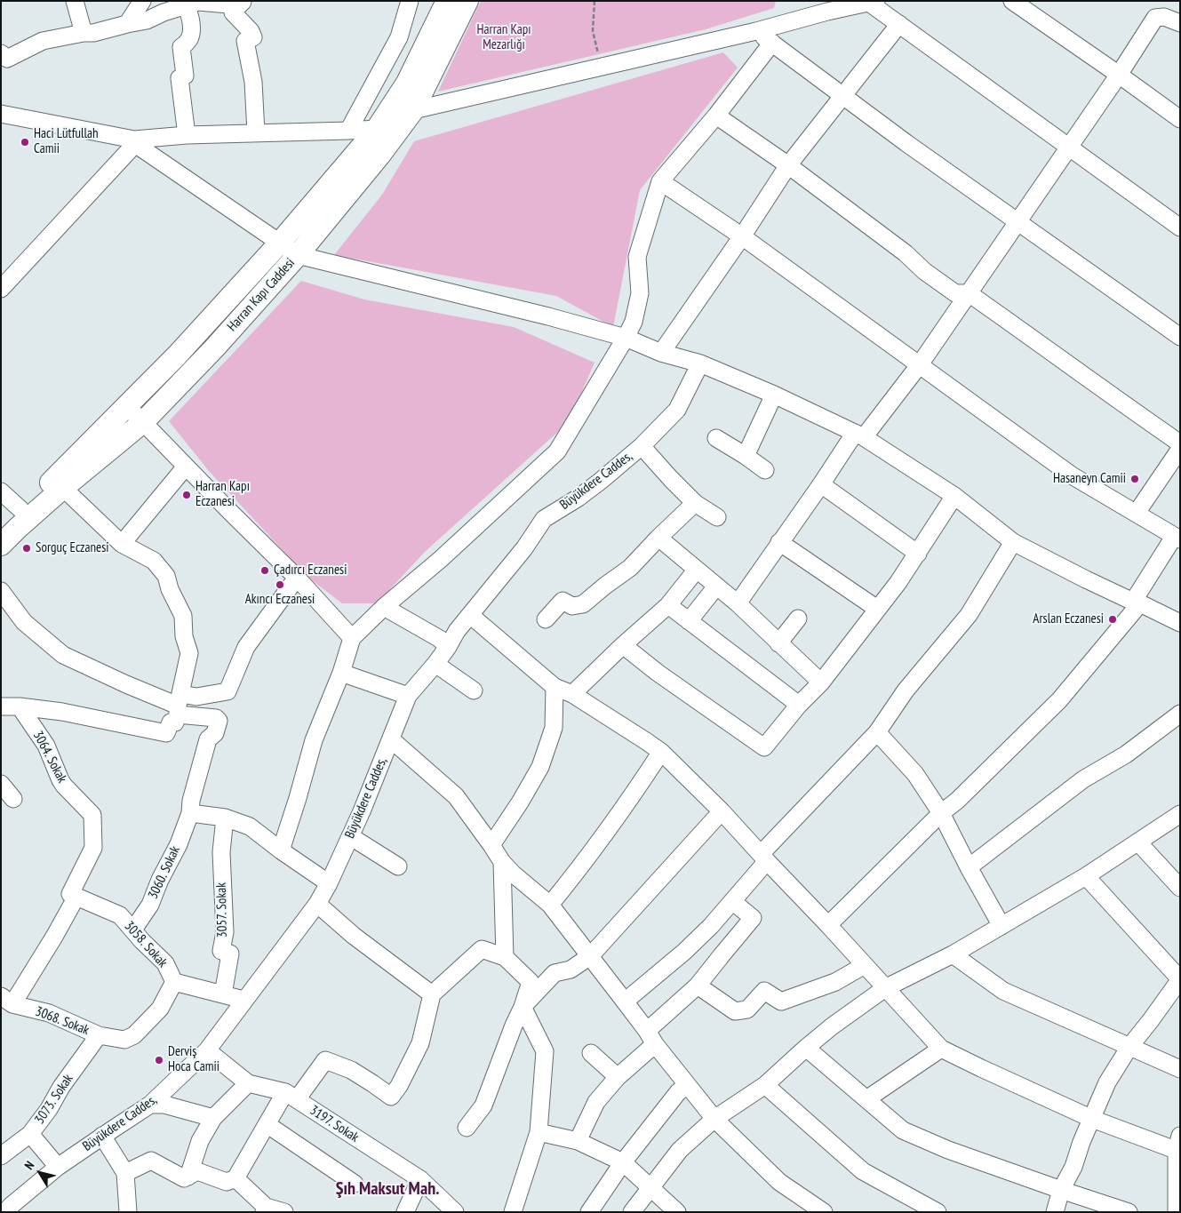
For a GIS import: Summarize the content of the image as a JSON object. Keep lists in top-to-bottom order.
{
  "streets": {
    "main road": ["Harran Kapı Caddesi"],
    "street": [
      "Büyükdere Caddes,",
      "3064. Sokak",
      "3060. Sokak",
      "3057. Sokak",
      "3058. Sokak",
      "3068. Sokak",
      "3073. Sokak",
      "3197. Sokak"
    ]
  },
  "crossings": [
    ["Büyükdere Caddes,", "3058. Sokak"],
    ["Büyükdere Caddes,", "3197. Sokak"],
    ["3064. Sokak", "3058. Sokak"],
    ["3064. Sokak", "3068. Sokak"],
    ["3060. Sokak", "3058. Sokak"],
    ["3057. Sokak", "3058. Sokak"],
    ["3058. Sokak", "3068. Sokak"],
    ["3068. Sokak", "3073. Sokak"]
  ],
  "districts": ["Şıh Maksut Mah."],
  "parks": ["Harran Kapı Mezarlığı"],
  "places": [
    "Haci Lütfullah Camii",
    "Hasaneyn Camii",
    "Harran Kapı Eczanesi",
    "Sorguç Eczanesi",
    "Çadırcı Eczanesi",
    "Akıncı Eczanesi",
    "Arslan Eczanesi",
    "Derviş Hoca Camii"
  ],
  "north": "top left"
}
